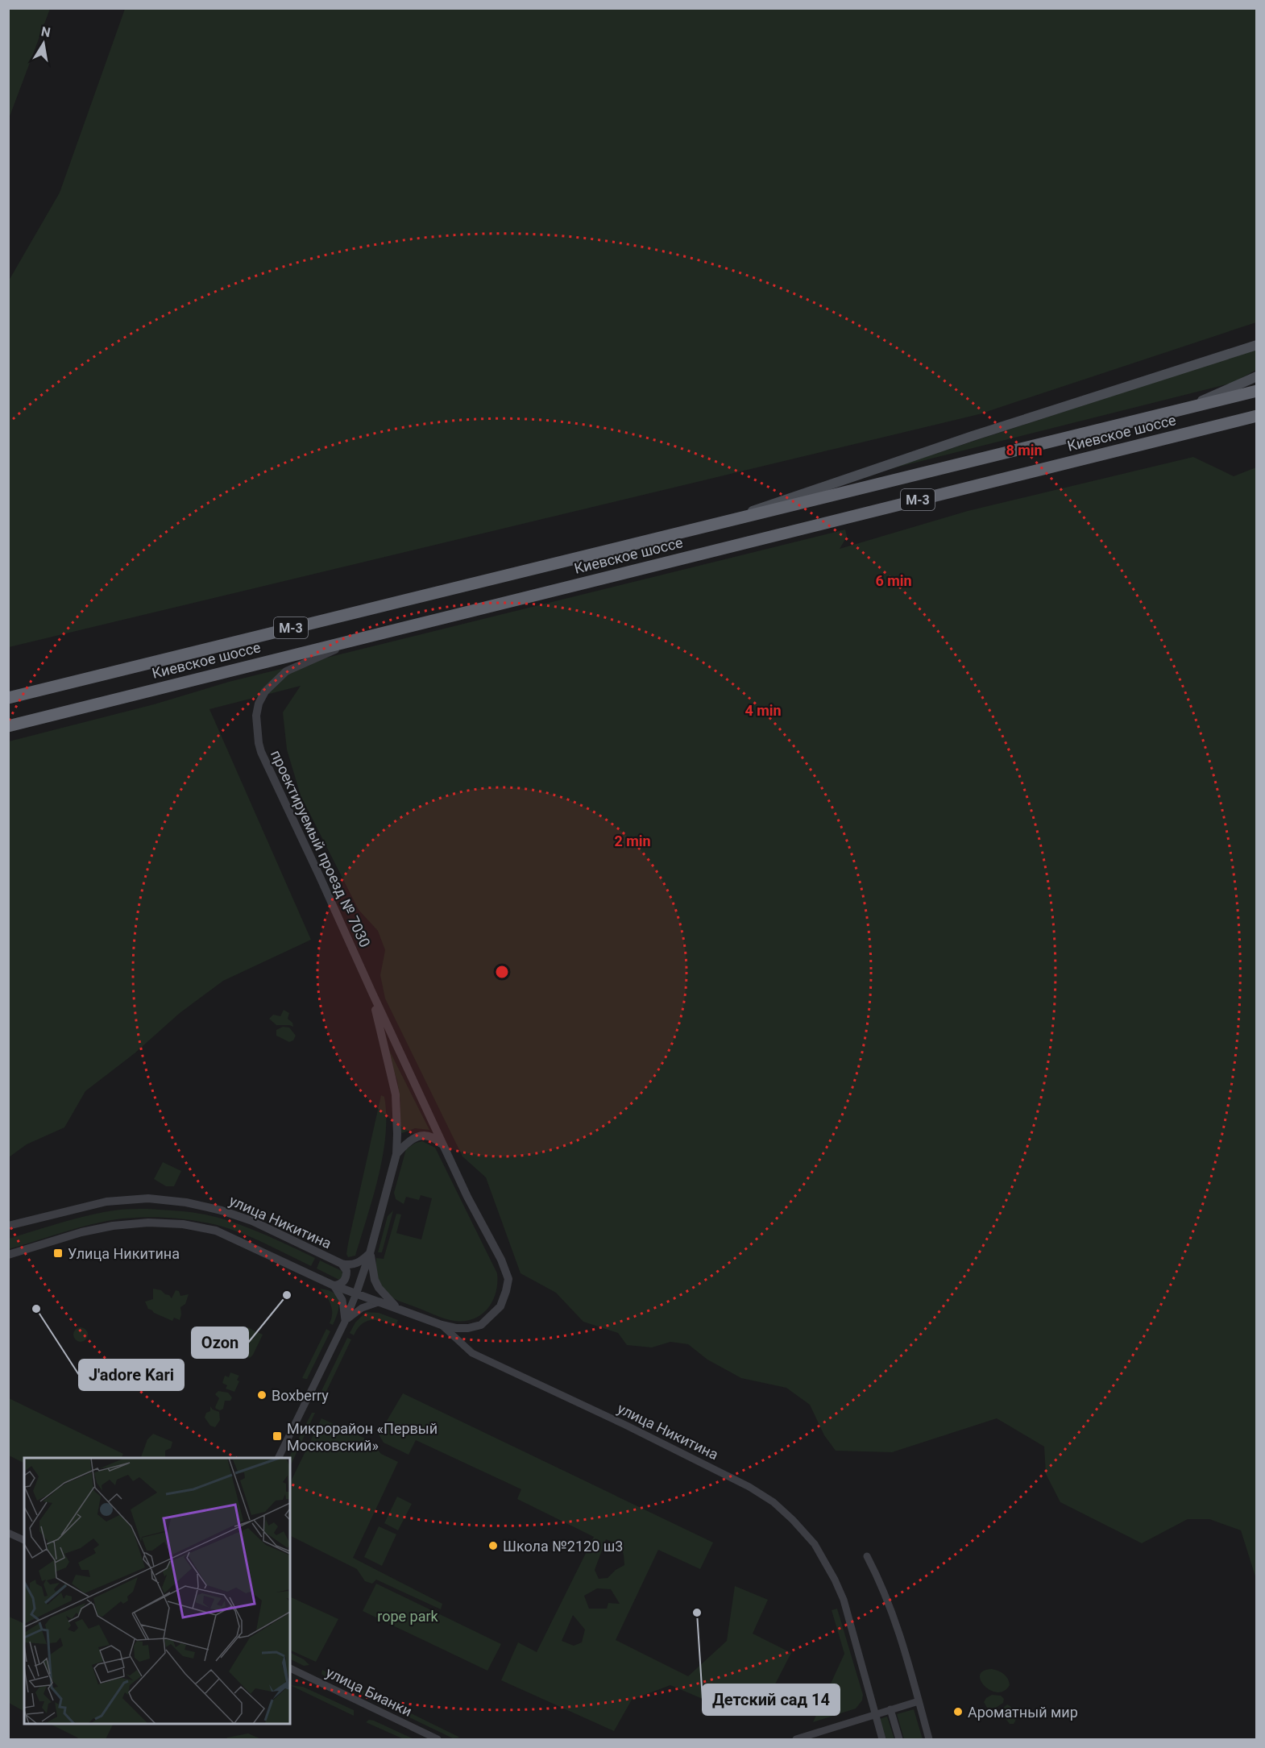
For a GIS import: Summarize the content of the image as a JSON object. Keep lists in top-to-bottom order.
{
  "streets": {
    "highway": ["Киевское шоссе", "М-3"],
    "street": ["проектируемый проезд № 7030", "улица Никитина", "улица Бианки"]
  },
  "crossings": [
    ["Киевское шоссе", "проектируемый проезд № 7030"],
    ["проектируемый проезд № 7030", "улица Никитина"]
  ],
  "parks": ["rope park"],
  "places": {
    "transit": ["Улица Никитина", "Микрорайон «Первый Московский»"],
    "other": [
      "Ozon",
      "J'adore Kari",
      "Boxberry",
      "Школа №2120 ш3",
      "Детский сад 14",
      "Ароматный мир"
    ]
  },
  "north": "top",
  "rings": [
    "8 min",
    "6 min",
    "4 min",
    "2 min"
  ]
}
